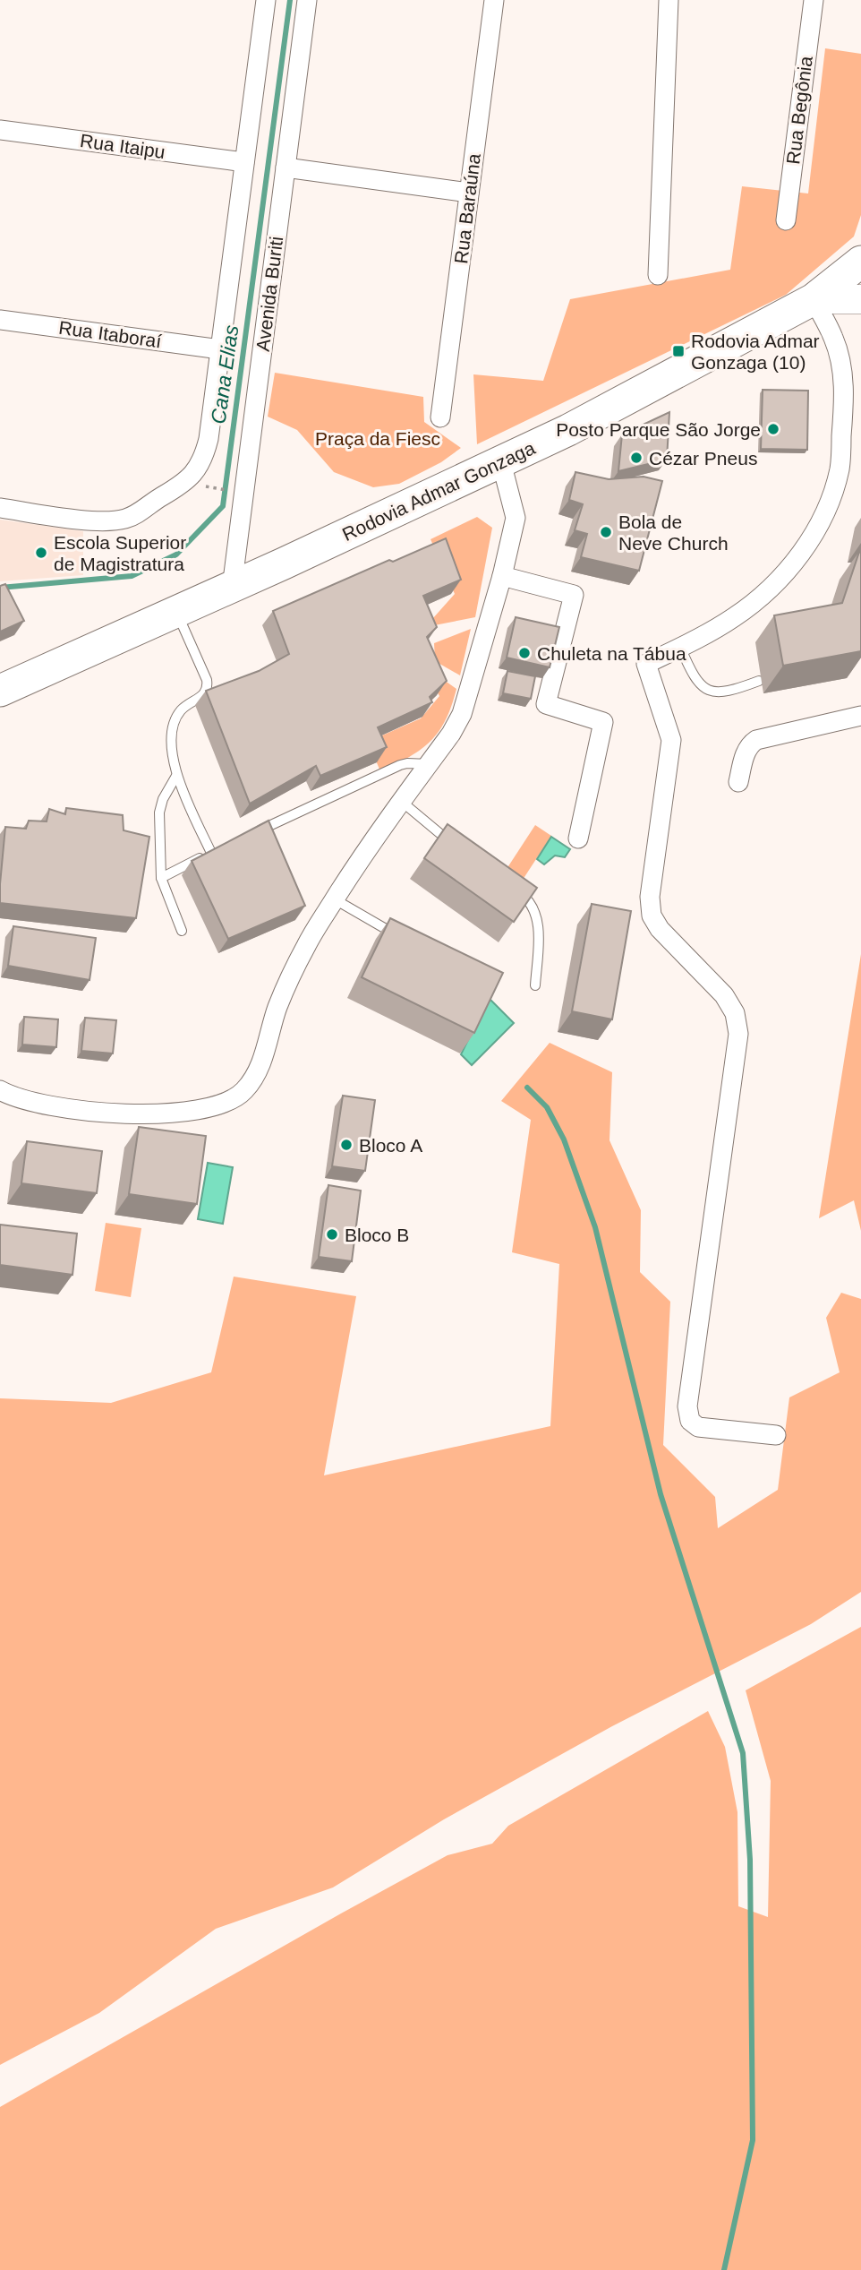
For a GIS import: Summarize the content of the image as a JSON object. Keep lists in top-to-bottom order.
{
  "streets": {
    "main road": ["Rodovia Admar Gonzaga"],
    "street": [
      "Rua Begônia",
      "Rua Itaipu",
      "Rua Baraúna",
      "Avenida Buriti",
      "Rua Itaboraí"
    ]
  },
  "crossings": [
    ["Avenida Buriti", "Rodovia Admar Gonzaga"]
  ],
  "water": ["Cana Elias"],
  "parks": ["Praça da Fiesc"],
  "places": {
    "transit": ["Rodovia Admar Gonzaga (10)"],
    "other": [
      "Posto Parque São Jorge",
      "Cézar Pneus",
      "Bola de Neve Church",
      "Escola Superior de Magistratura",
      "Chuleta na Tábua",
      "Bloco A",
      "Bloco B"
    ]
  }
}
